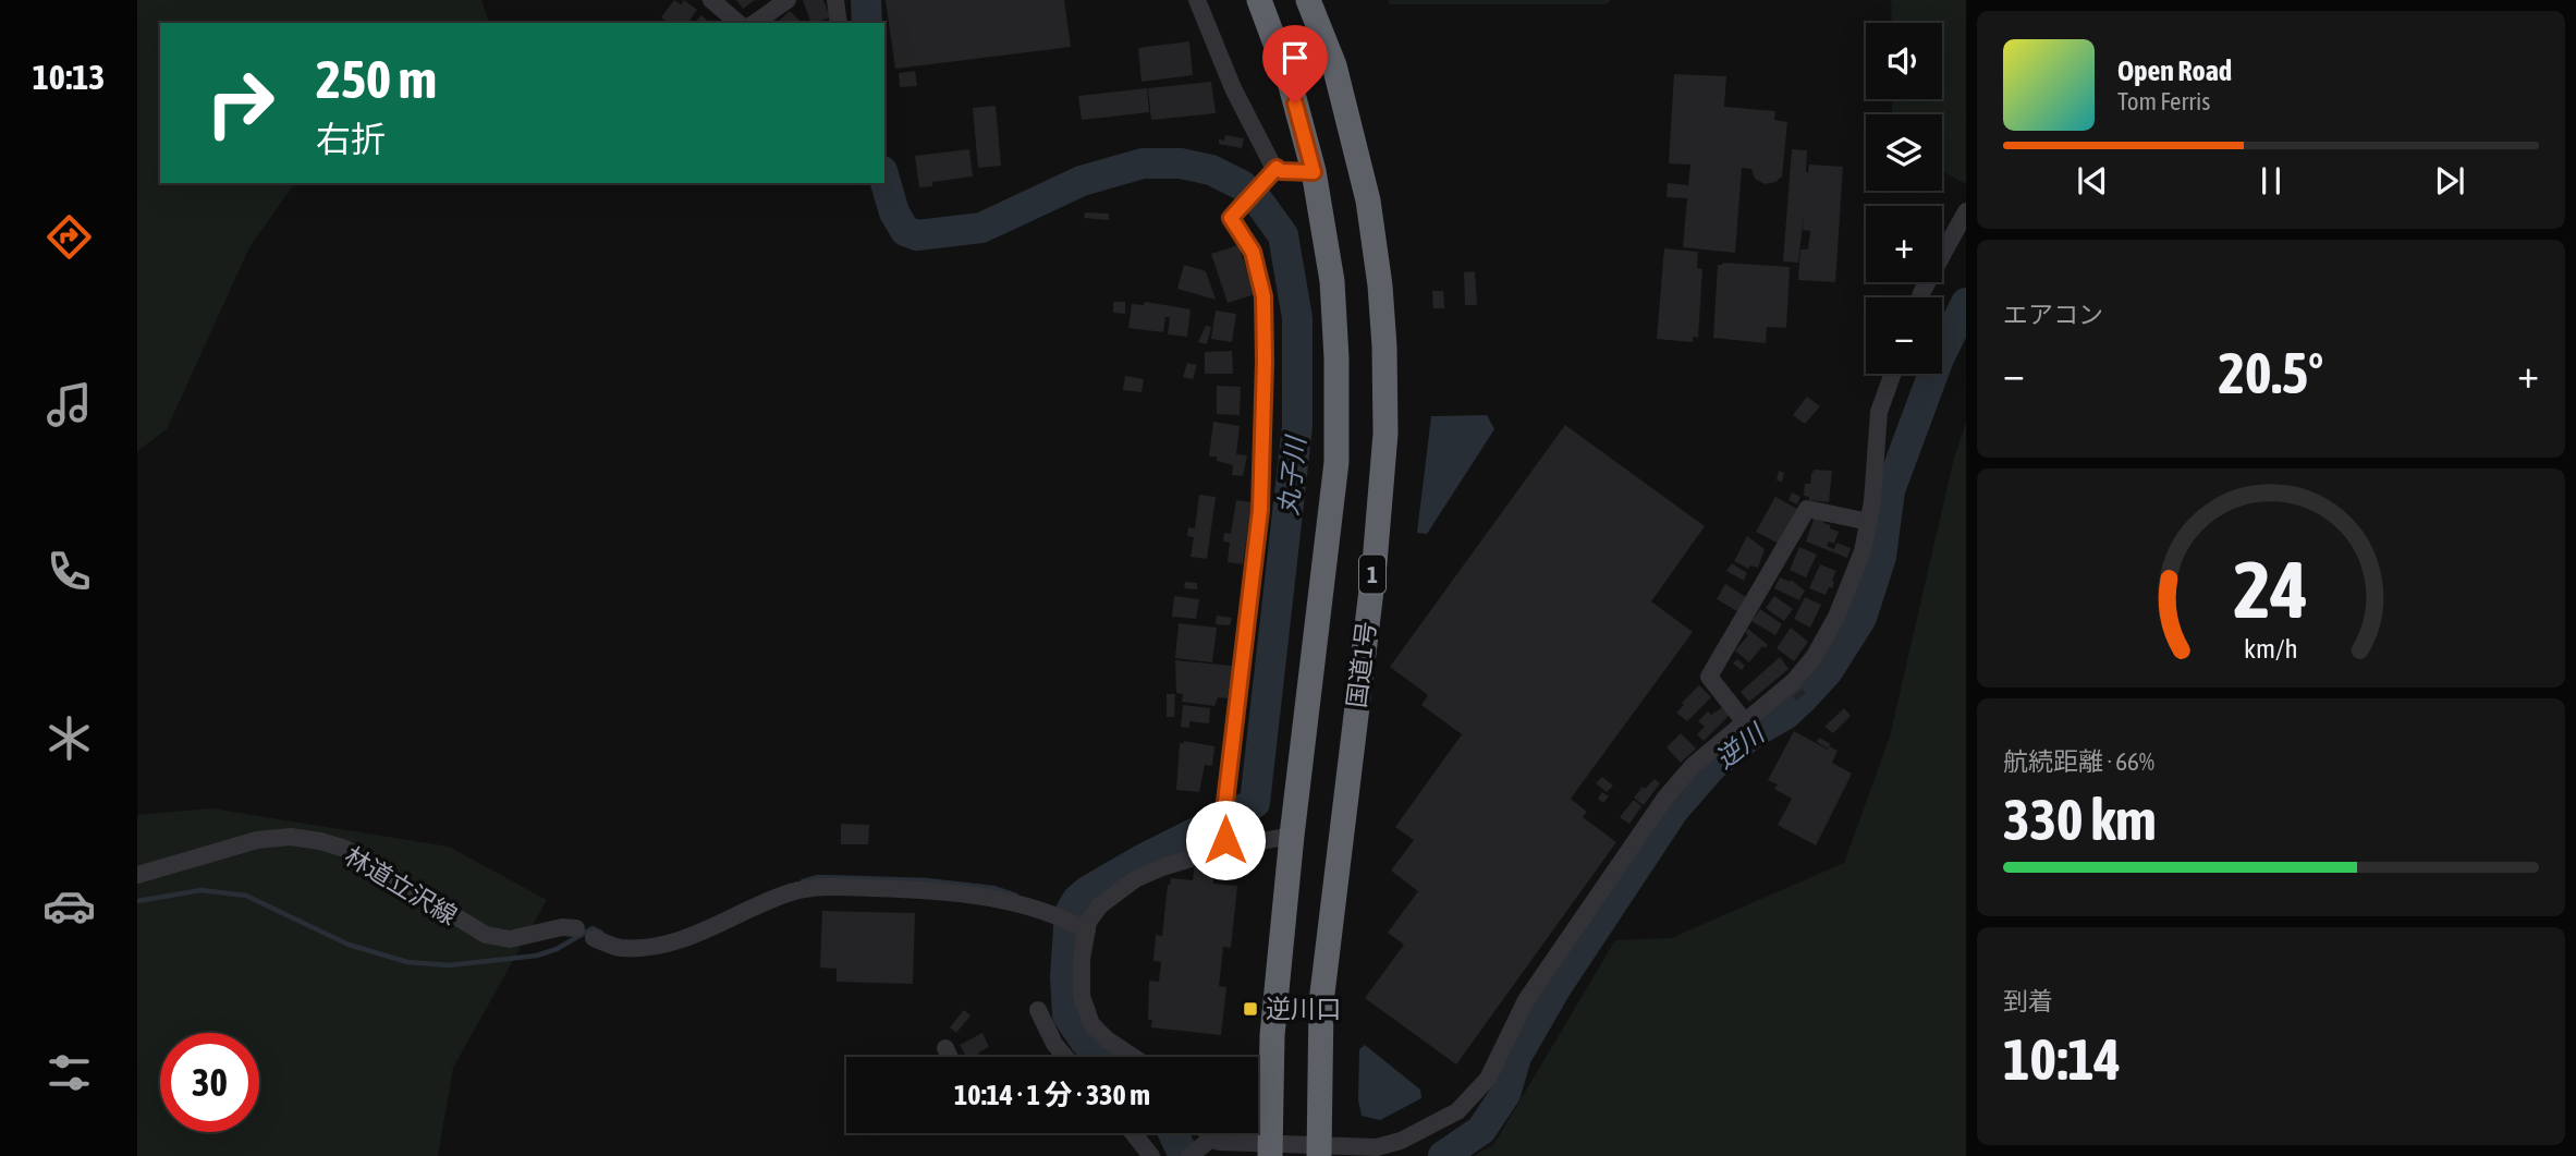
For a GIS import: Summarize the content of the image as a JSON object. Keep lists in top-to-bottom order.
{
  "streets": {
    "highway": ["1", "国道1号"],
    "street": ["林道立沢線"]
  },
  "crossings": [
    ["1", "国道1号"]
  ],
  "water": ["丸子川", "逆川"],
  "places": {
    "transit": ["逆川口"]
  },
  "page": {
    "tabs": "10:13",
    "map_buttons": ["+", "−"],
    "turn": ["250 m", "右折"],
    "song": ["Open Road", "Tom Ferris"],
    "tile": [
      "エアコン",
      ["航続距離 · 66%", "330 km"],
      ["到着", "10:14"]
    ],
    "heat": ["−", "20.5°", "+"],
    "limit": "30",
    "trip": "10:14 · 1 分 · 330 m",
    "gauge": ["24", "km/h"]
  }
}
